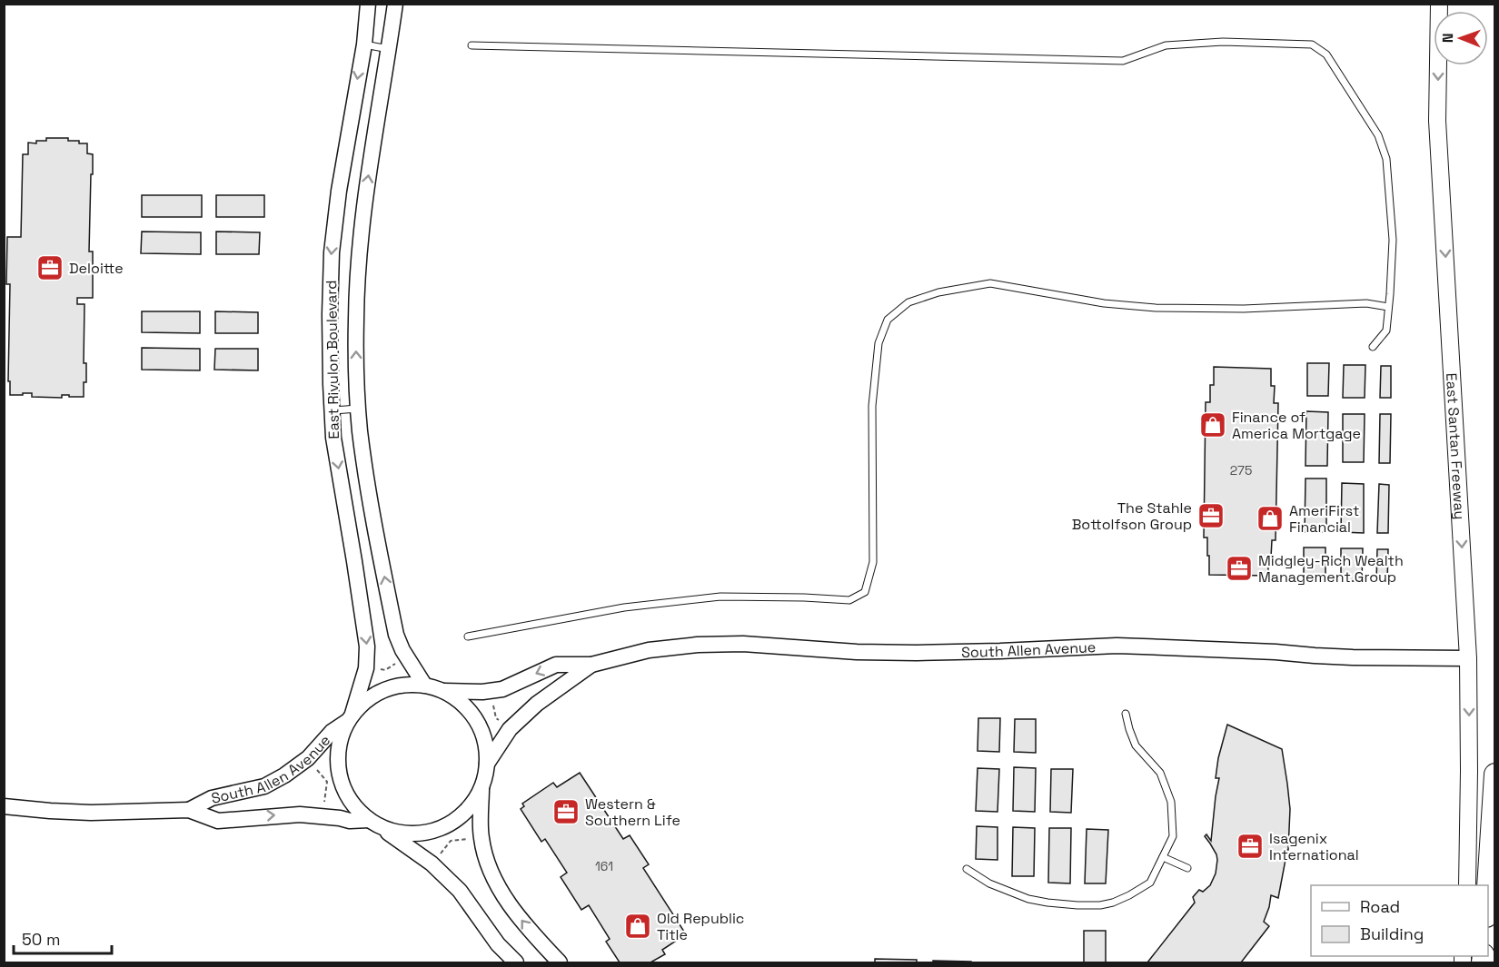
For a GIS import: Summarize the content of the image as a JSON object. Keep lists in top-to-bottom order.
{
  "streets": {
    "main road": ["East Santan Freeway"],
    "street": ["East Rivulon Boulevard", "South Allen Avenue"]
  },
  "crossings": [
    ["East Rivulon Boulevard", "South Allen Avenue"],
    ["East Santan Freeway", "South Allen Avenue"]
  ],
  "one_way": ["East Santan Freeway"],
  "places": {
    "office": [
      "Deloitte",
      "The Stahle Bottolfson Group",
      "Midgley-Rich Wealth Management Group",
      "Western & Southern Life",
      "Isagenix International"
    ],
    "shop": ["Finance of America Mortgage", "AmeriFirst Financial", "Old Republic Title"]
  },
  "house_numbers": ["275", "161"],
  "legend": ["Road", "Building"],
  "scale_bar": "50 m",
  "north": "left"
}
